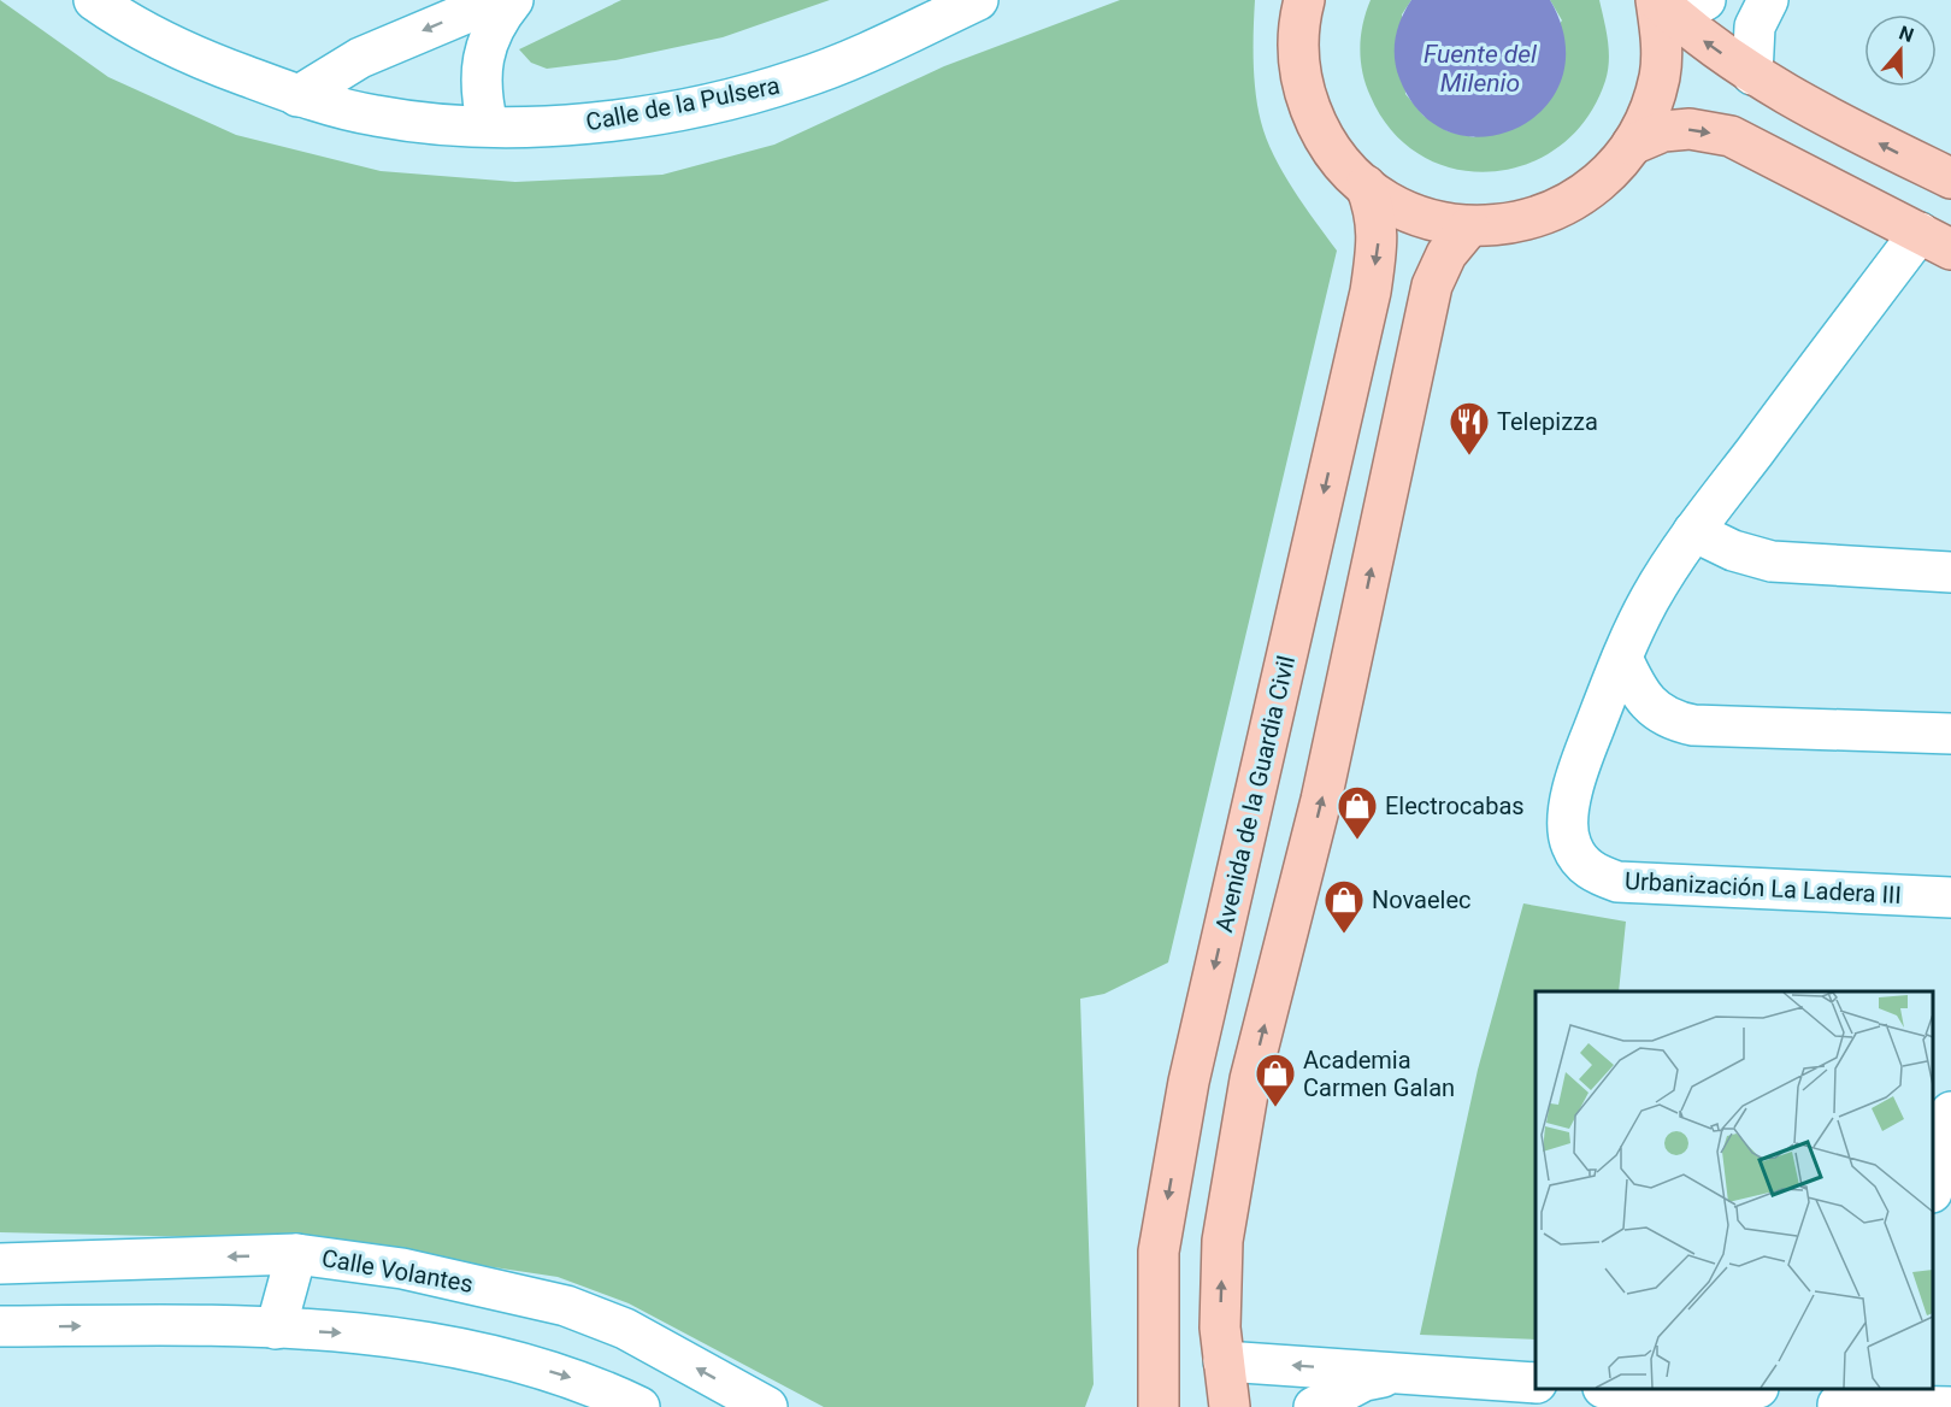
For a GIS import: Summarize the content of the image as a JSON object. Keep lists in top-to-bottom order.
{
  "streets": {
    "main road": ["Avenida de la Guardia Civil"],
    "street": ["Calle de la Pulsera", "Urbanización La Ladera III", "Calle Volantes"]
  },
  "water": ["Fuente del Milenio"],
  "places": {
    "restaurant": ["Telepizza"],
    "shop": ["Electrocabas", "Novaelec", "Academia Carmen Galan"]
  },
  "north": "top"
}
